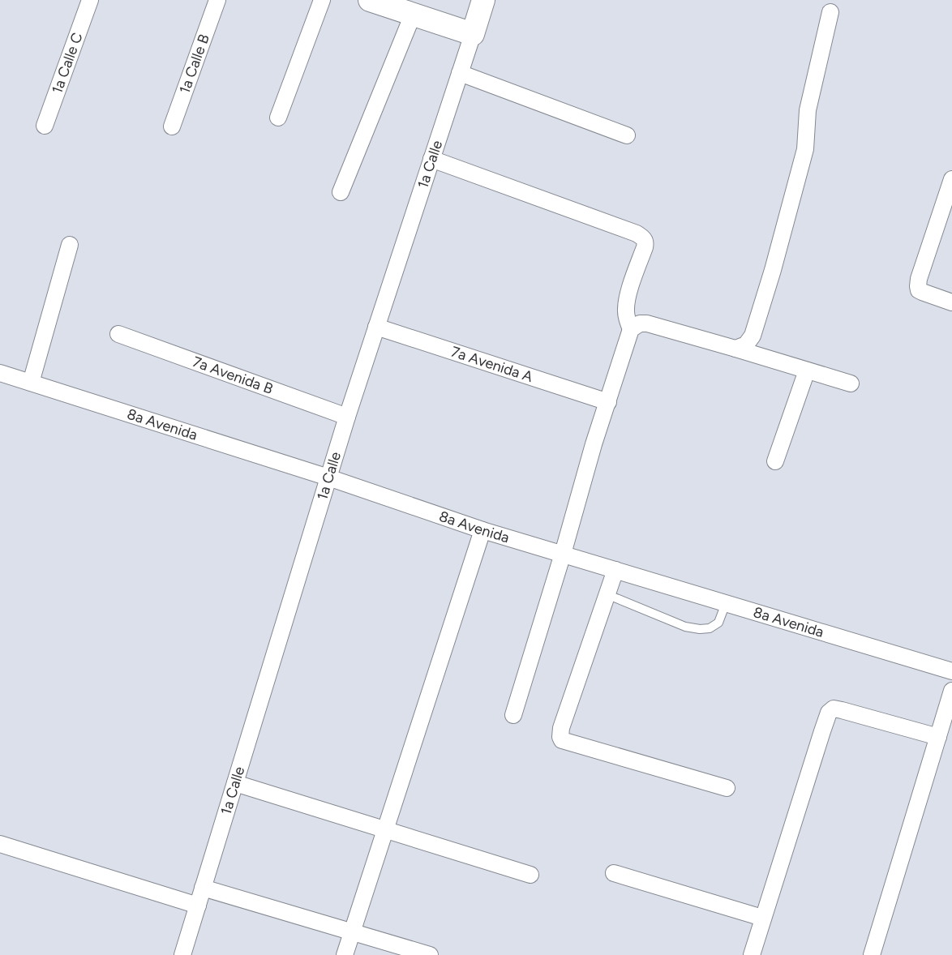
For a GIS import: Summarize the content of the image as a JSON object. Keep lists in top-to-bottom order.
{
  "streets": {
    "street": [
      "1a Calle C",
      "1a Calle B",
      "1a Calle",
      "7a Avenida A",
      "7a Avenida B",
      "8a Avenida"
    ]
  },
  "crossings": [
    ["1a Calle", "7a Avenida A"],
    ["1a Calle", "7a Avenida B"],
    ["1a Calle", "8a Avenida"]
  ]
}
